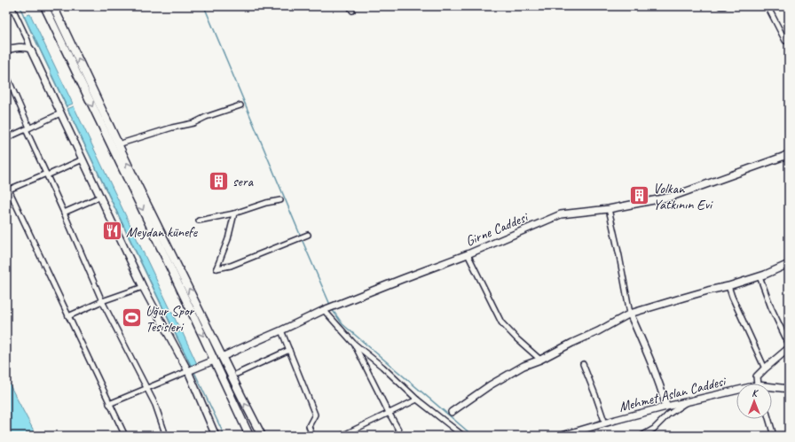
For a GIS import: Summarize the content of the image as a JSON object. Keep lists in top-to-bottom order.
{
  "streets": {
    "street": ["Girne Caddesi", "Mehmet Aslan Caddesi"]
  },
  "places": {
    "building": ["sera", "Volkan Yatkının Evi"],
    "restaurant": ["Meydan künefe"],
    "sports": ["Uğur Spor Tesisleri"]
  },
  "north": "top"
}
